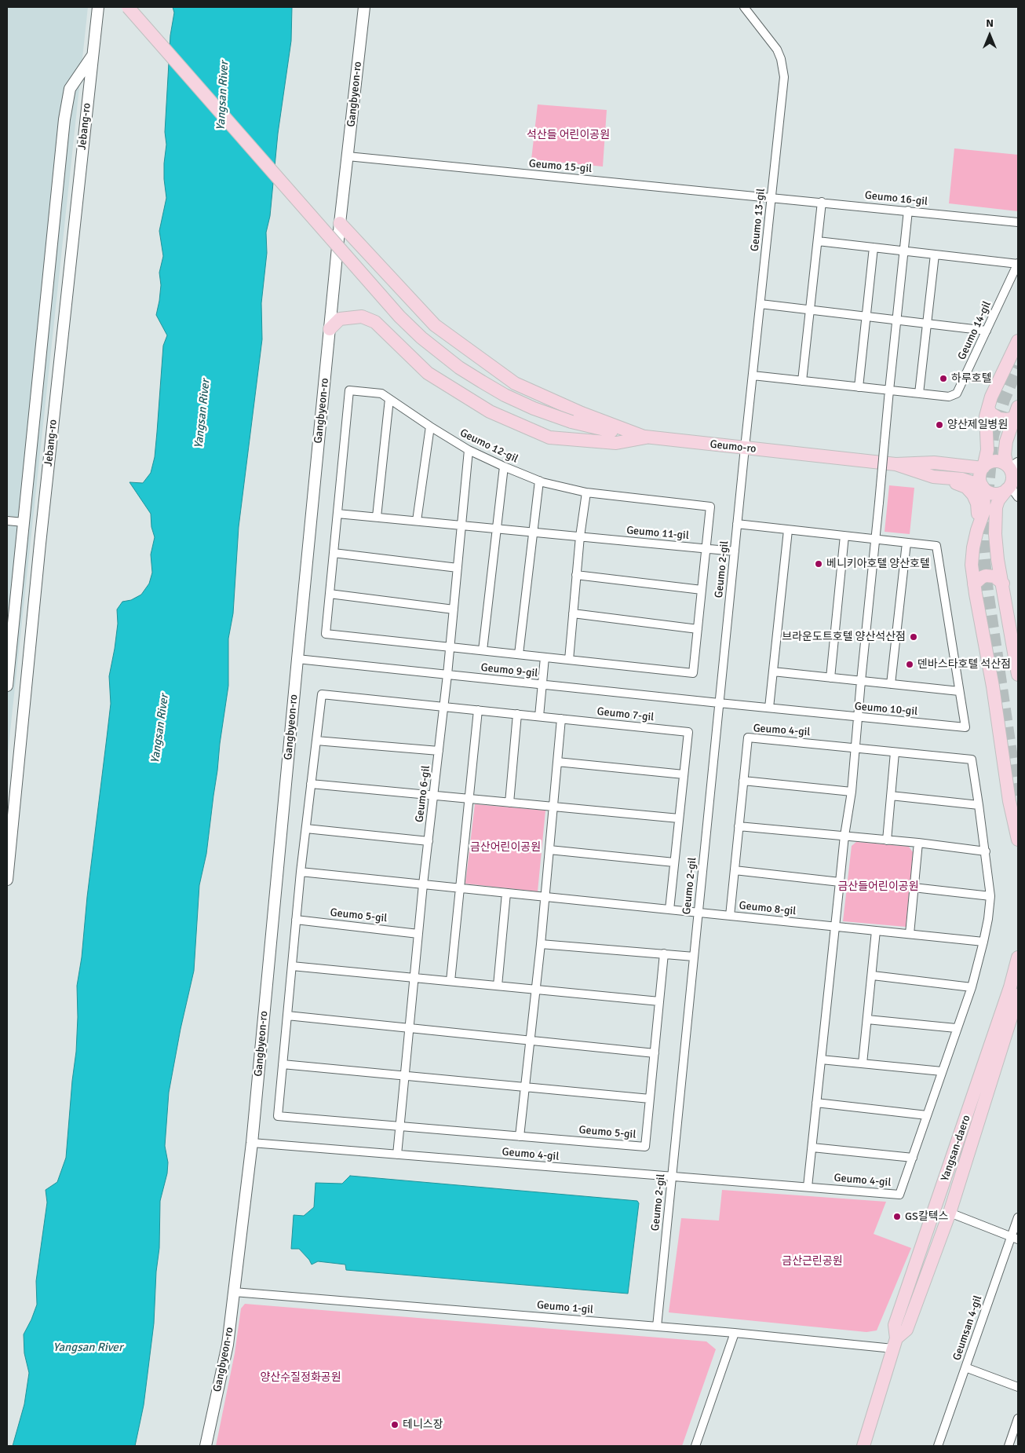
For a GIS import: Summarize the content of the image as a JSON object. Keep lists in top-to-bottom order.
{
  "streets": {
    "main road": ["Geumo-ro", "Yangsan-daero"],
    "street": [
      "Gangbyeon-ro",
      "Jebang-ro",
      "Geumo 15-gil",
      "Geumo 16-gil",
      "Geumo 13-gil",
      "Geumo 14-gil",
      "Geumo 12-gil",
      "Geumo 11-gil",
      "Geumo 2-gil",
      "Geumo 9-gil",
      "Geumo 10-gil",
      "Geumo 7-gil",
      "Geumo 4-gil",
      "Geumo 6-gil",
      "Geumo 8-gil",
      "Geumo 5-gil",
      "Geumo 1-gil",
      "Geumsan 4-gil"
    ]
  },
  "crossings": [
    ["Gangbyeon-ro", "Geumo 15-gil"],
    ["Gangbyeon-ro", "Geumo 9-gil"],
    ["Gangbyeon-ro", "Geumo 4-gil"],
    ["Gangbyeon-ro", "Geumo 1-gil"],
    ["Geumo 15-gil", "Geumo 16-gil"],
    ["Geumo 15-gil", "Geumo 13-gil"],
    ["Geumo 16-gil", "Geumo 13-gil"],
    ["Geumo 13-gil", "Geumo 14-gil"],
    ["Geumo 13-gil", "Geumo-ro"],
    ["Geumo 13-gil", "Geumo 2-gil"],
    ["Geumo 12-gil", "Geumo 11-gil"],
    ["Geumo 12-gil", "Geumo 6-gil"],
    ["Geumo-ro", "Geumo 2-gil"],
    ["Geumo 11-gil", "Geumo 2-gil"],
    ["Geumo 2-gil", "Geumo 9-gil"],
    ["Geumo 2-gil", "Geumo 10-gil"],
    ["Geumo 2-gil", "Geumo 4-gil"],
    ["Geumo 2-gil", "Geumo 8-gil"],
    ["Geumo 2-gil", "Geumo 1-gil"],
    ["Geumo 9-gil", "Geumo 10-gil"],
    ["Geumo 9-gil", "Geumo 6-gil"],
    ["Geumo 7-gil", "Geumo 6-gil"],
    ["Geumo 7-gil", "Geumo 5-gil"],
    ["Geumo 4-gil", "Geumo 8-gil"],
    ["Yangsan-daero", "Geumo 1-gil"]
  ],
  "water": ["Yangsan River"],
  "parks": [
    "석산들 어린이공원",
    "금산어린이공원",
    "금산들어린이공원",
    "금산근린공원",
    "양산수질정화공원"
  ],
  "places": [
    "하루호텔",
    "양산제일병원",
    "베니키아호텔 양산호텔",
    "브라운도트호텔 양산석산점",
    "덴바스타호텔 석산점",
    "GS칼텍스",
    "테니스장"
  ],
  "north": "top"
}
